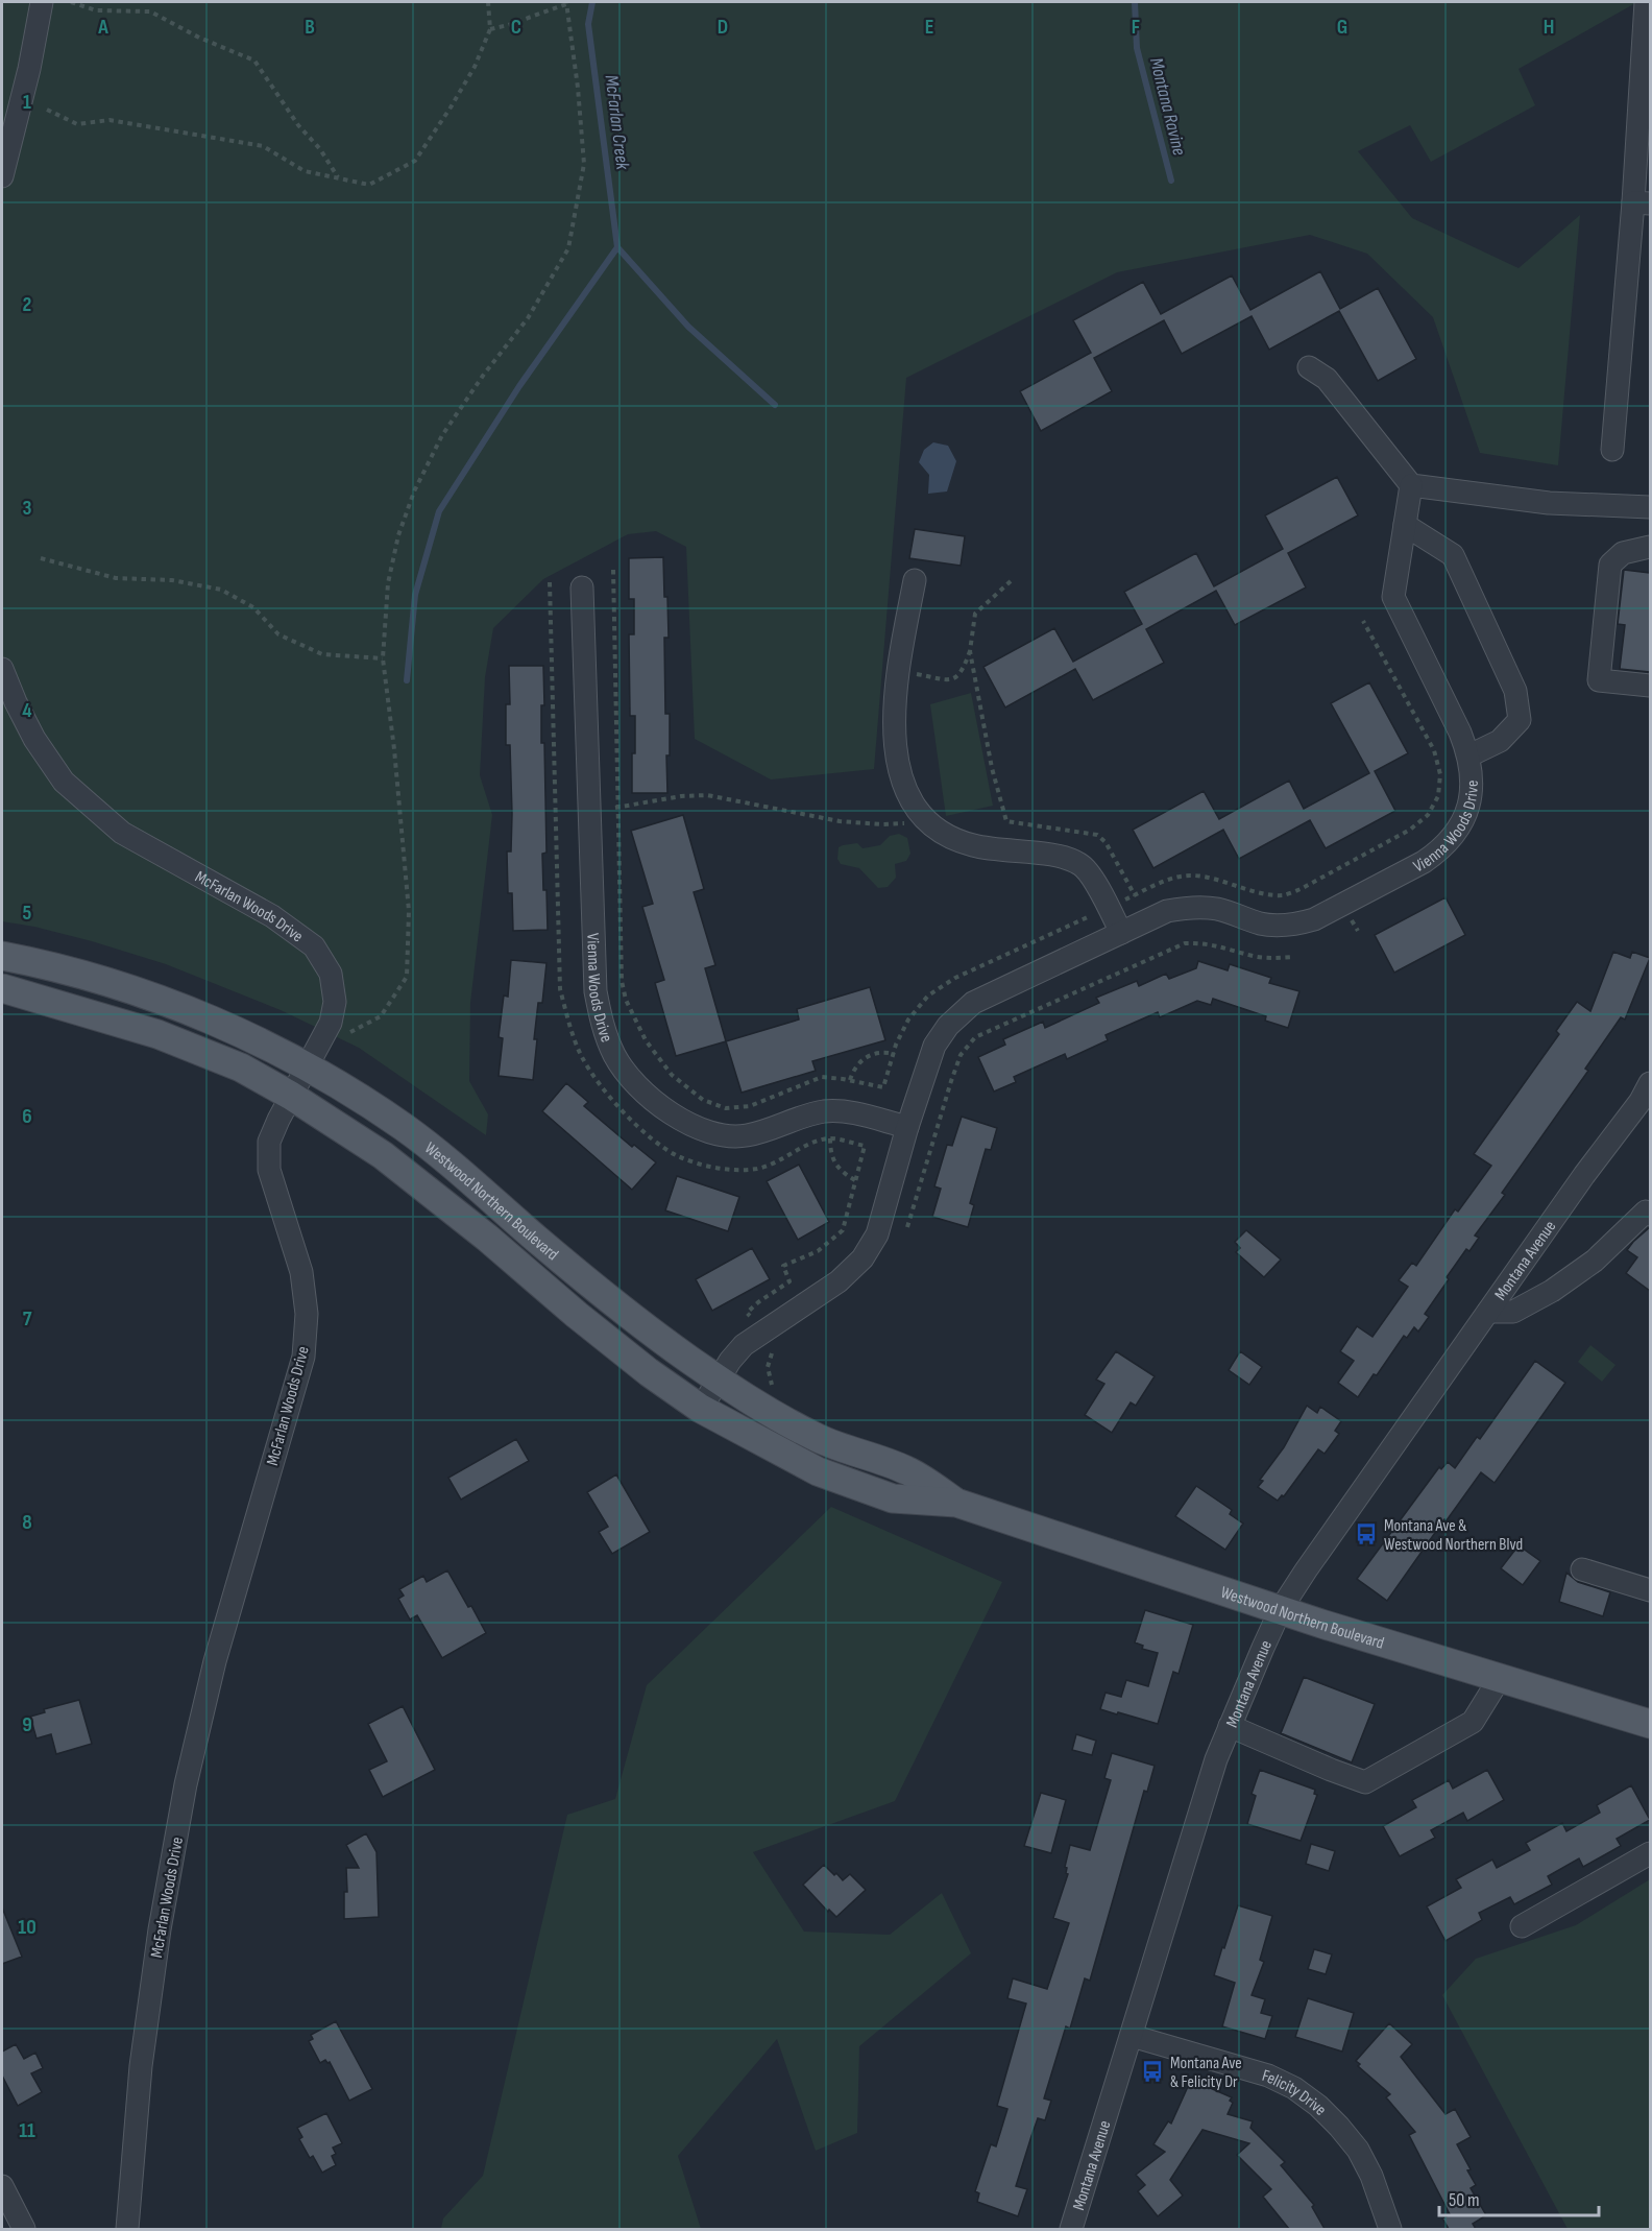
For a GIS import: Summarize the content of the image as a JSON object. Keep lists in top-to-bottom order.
{
  "streets": {
    "main road": ["Westwood Northern Boulevard"],
    "street": [
      "Vienna Woods Drive",
      "McFarlan Woods Drive",
      "Montana Avenue",
      "Felicity Drive"
    ]
  },
  "crossings": [
    ["Vienna Woods Drive", "Westwood Northern Boulevard"],
    ["McFarlan Woods Drive", "Westwood Northern Boulevard"],
    ["Westwood Northern Boulevard", "Montana Avenue"],
    ["Montana Avenue", "Felicity Drive"]
  ],
  "water": ["Montana Ravine", "McFarlan Creek"],
  "places": {
    "bus stop": ["Montana Ave & Westwood Northern Blvd", "Montana Ave & Felicity Dr"]
  },
  "scale_bar": "50 m",
  "grid": {
    "columns": [
      "A",
      "B",
      "C",
      "D",
      "E",
      "F",
      "G",
      "H"
    ],
    "rows": [
      "1",
      "2",
      "3",
      "4",
      "5",
      "6",
      "7",
      "8",
      "9",
      "10",
      "11"
    ]
  }
}
